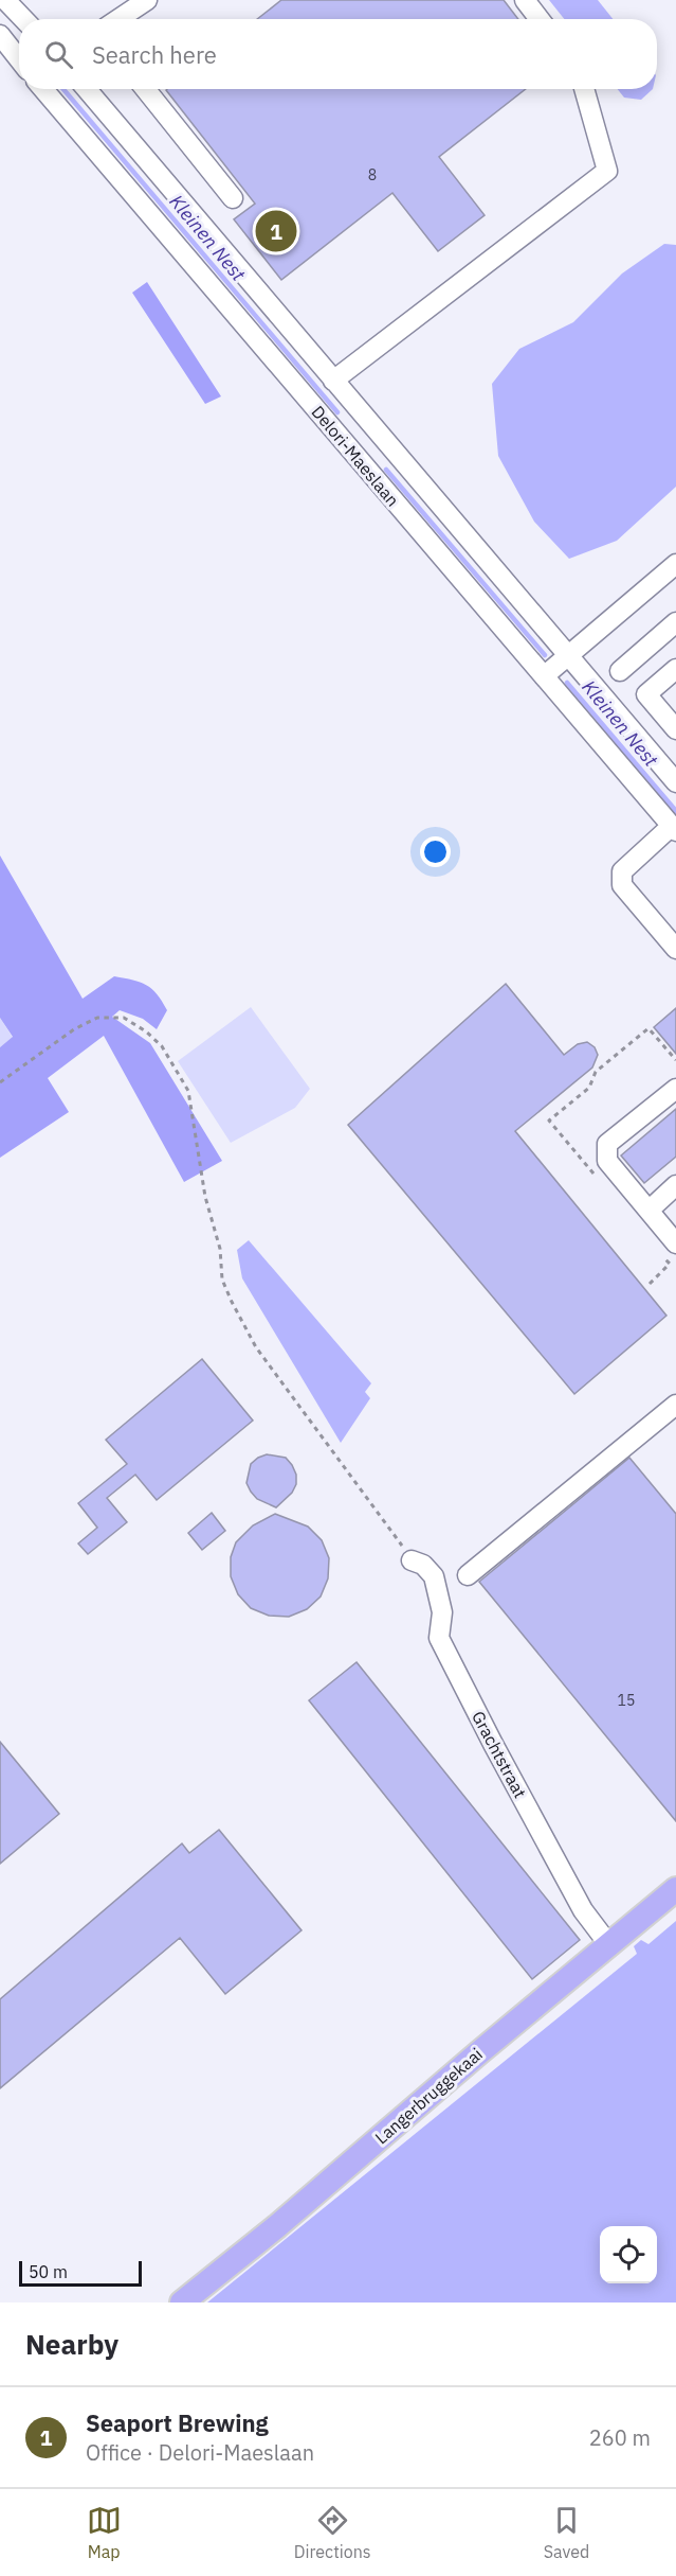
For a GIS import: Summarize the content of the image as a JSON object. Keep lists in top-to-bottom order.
{
  "streets": {
    "main road": ["Langerbruggekaai"],
    "street": ["Delori-Maeslaan", "Grachtstraat"]
  },
  "crossings": [
    ["Grachtstraat", "Langerbruggekaai"]
  ],
  "water": ["Kleinen Nest"],
  "house_numbers": ["8", "15"],
  "scale_bar": "50 m",
  "page": {
    "search": "Search here",
    "pins": "1",
    "scale": "50 m",
    "heading": "Nearby",
    "list": [
      {
        "mark": "1",
        "name": "Seaport Brewing",
        "note": "Office · Delori-Maeslaan",
        "value": "260 m"
      }
    ],
    "nav": ["Map", "Directions", "Saved"]
  }
}
